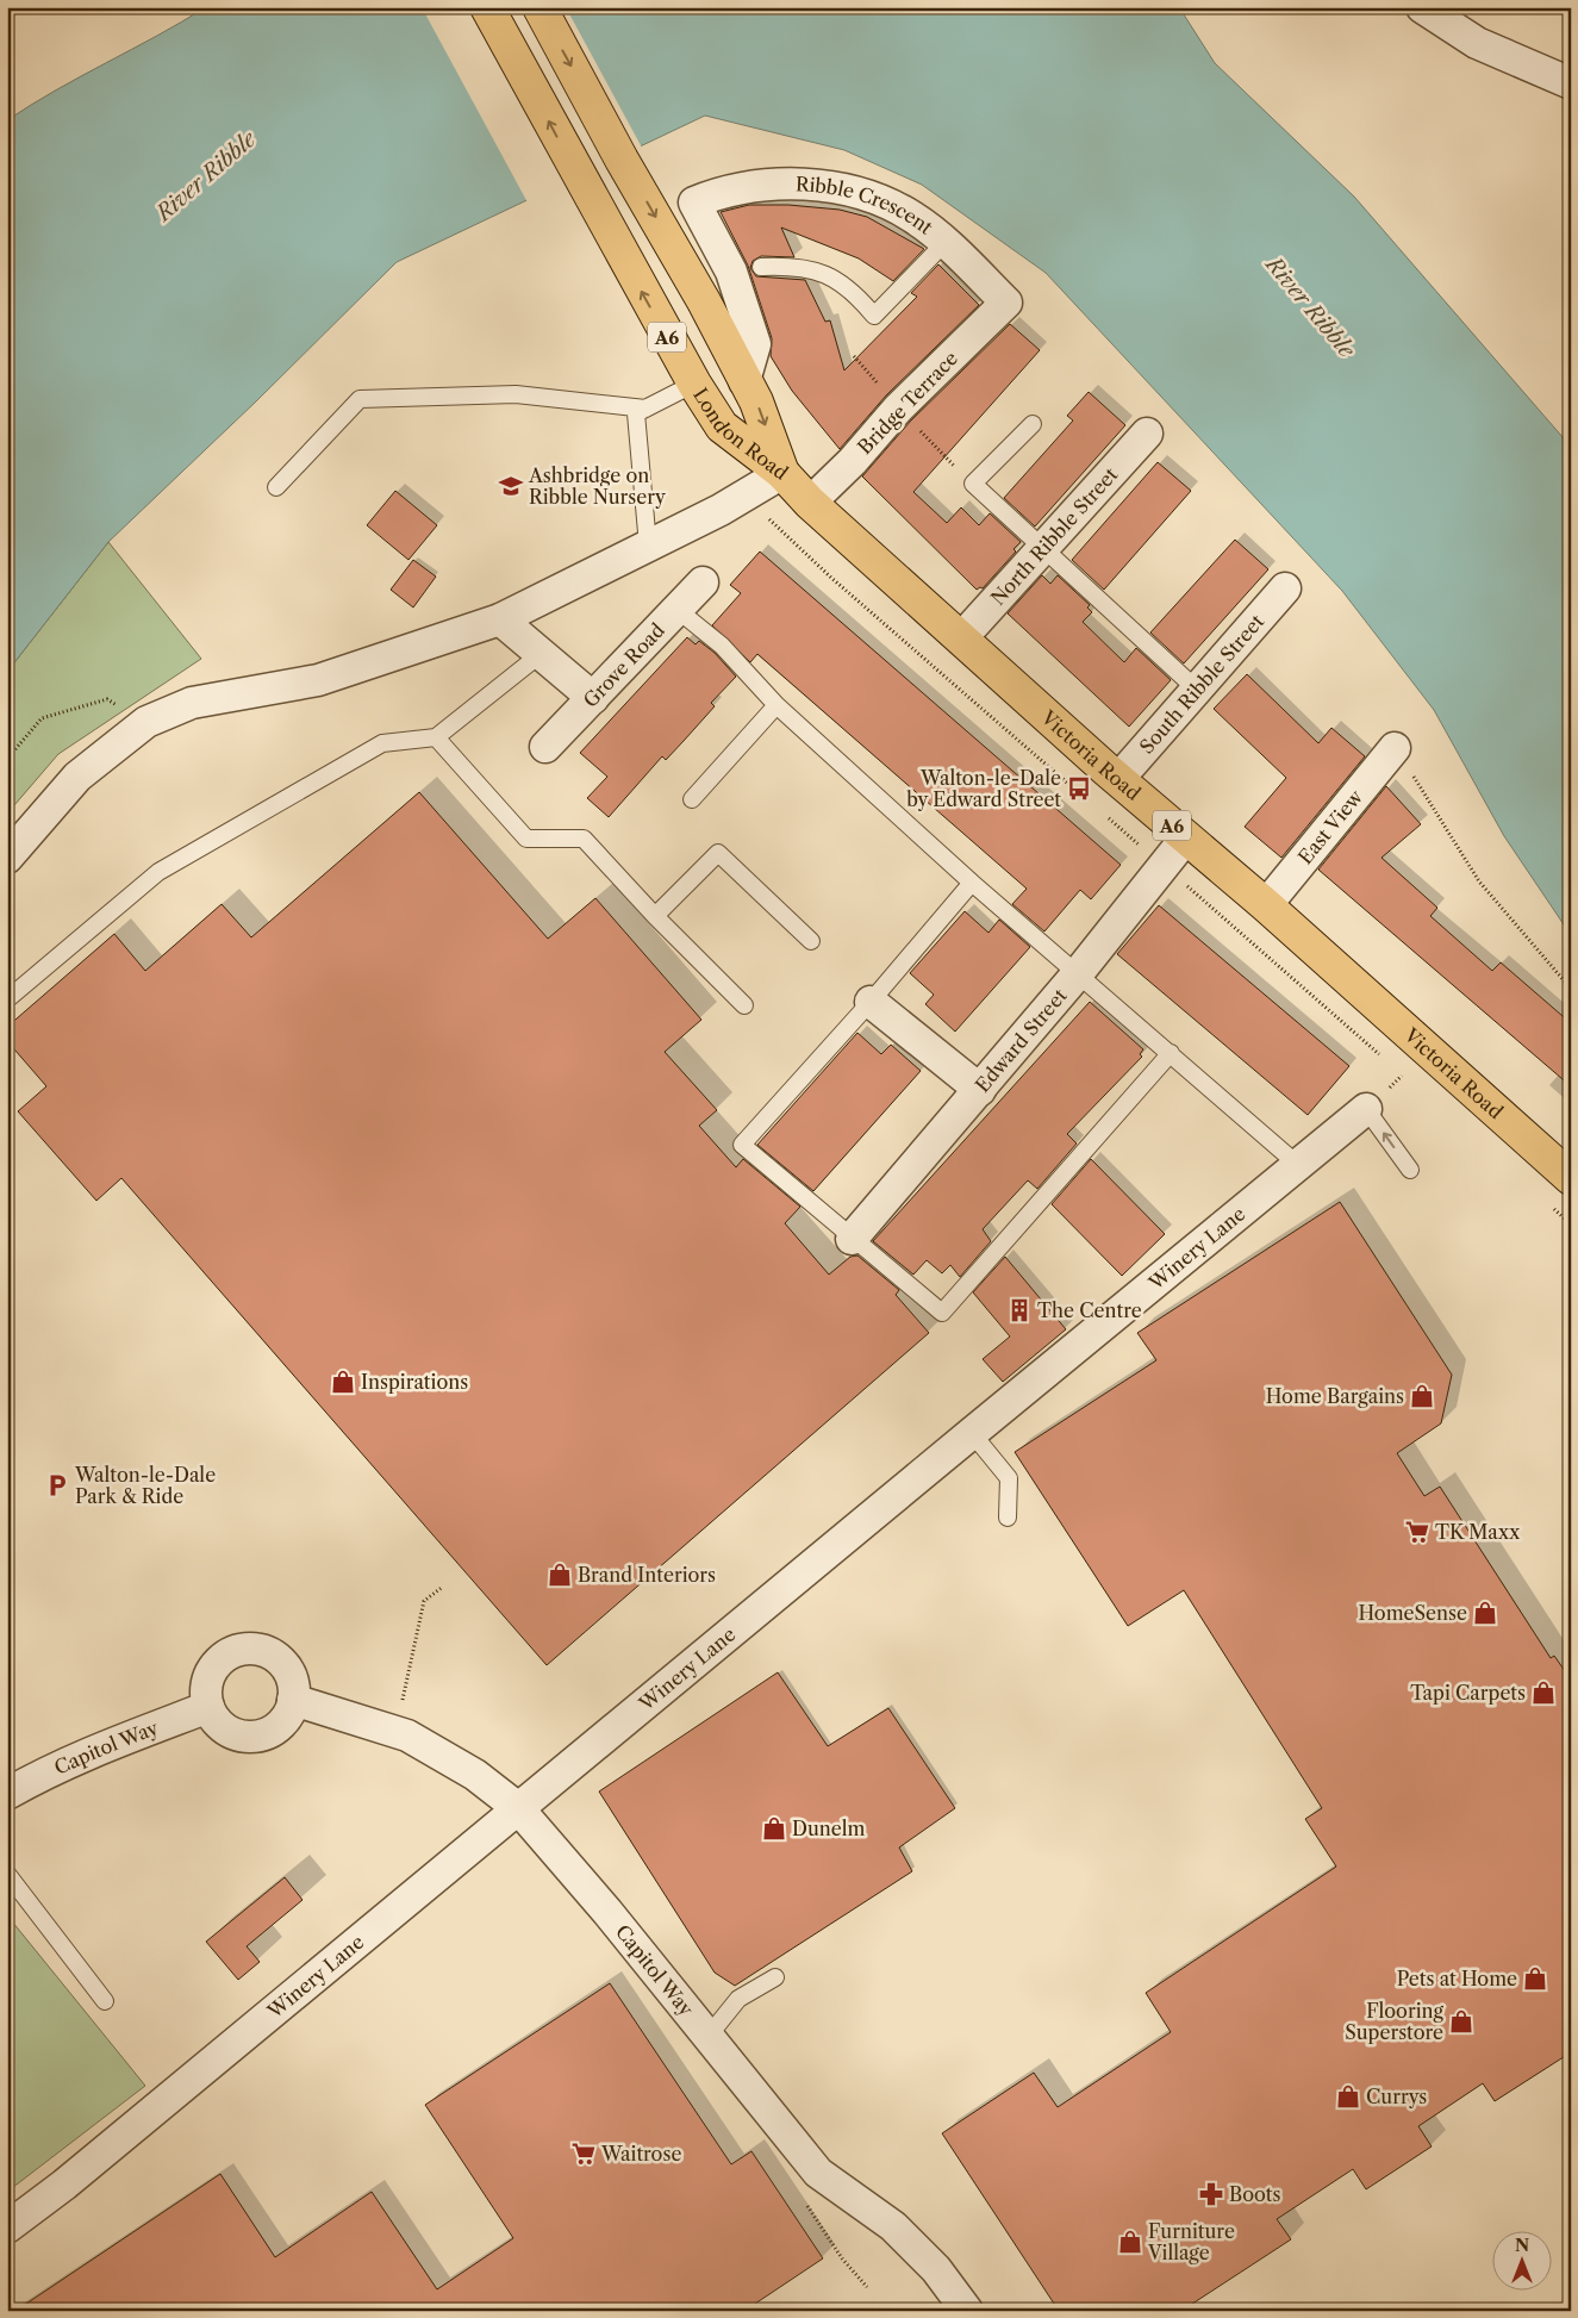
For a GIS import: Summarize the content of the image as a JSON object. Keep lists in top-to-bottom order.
{
  "streets": {
    "highway": ["A6", "London Road", "Victoria Road"],
    "street": [
      "Ribble Crescent",
      "Bridge Terrace",
      "North Ribble Street",
      "Grove Road",
      "South Ribble Street",
      "East View",
      "Edward Street",
      "Winery Lane",
      "Capitol Way"
    ]
  },
  "crossings": [
    ["Ribble Crescent", "Bridge Terrace"],
    ["Ribble Crescent", "London Road"],
    ["Bridge Terrace", "Victoria Road"],
    ["London Road", "Victoria Road"],
    ["North Ribble Street", "Victoria Road"],
    ["South Ribble Street", "Victoria Road"],
    ["Victoria Road", "East View"],
    ["Victoria Road", "Edward Street"],
    ["Winery Lane", "Capitol Way"]
  ],
  "water": ["River Ribble"],
  "places": {
    "school or university": ["Ashbridge on Ribble Nursery"],
    "bus stop": ["Walton-le-Dale by Edward Street"],
    "building": ["The Centre"],
    "shop": [
      "Inspirations",
      "Home Bargains",
      "Brand Interiors",
      "HomeSense",
      "Tapi Carpets",
      "Dunelm",
      "Pets at Home",
      "Flooring Superstore",
      "Currys",
      "Furniture Village"
    ],
    "parking": ["Walton-le-Dale Park & Ride"],
    "supermarket": ["TK Maxx", "Waitrose"],
    "pharmacy": ["Boots"]
  },
  "north": "top"
}
